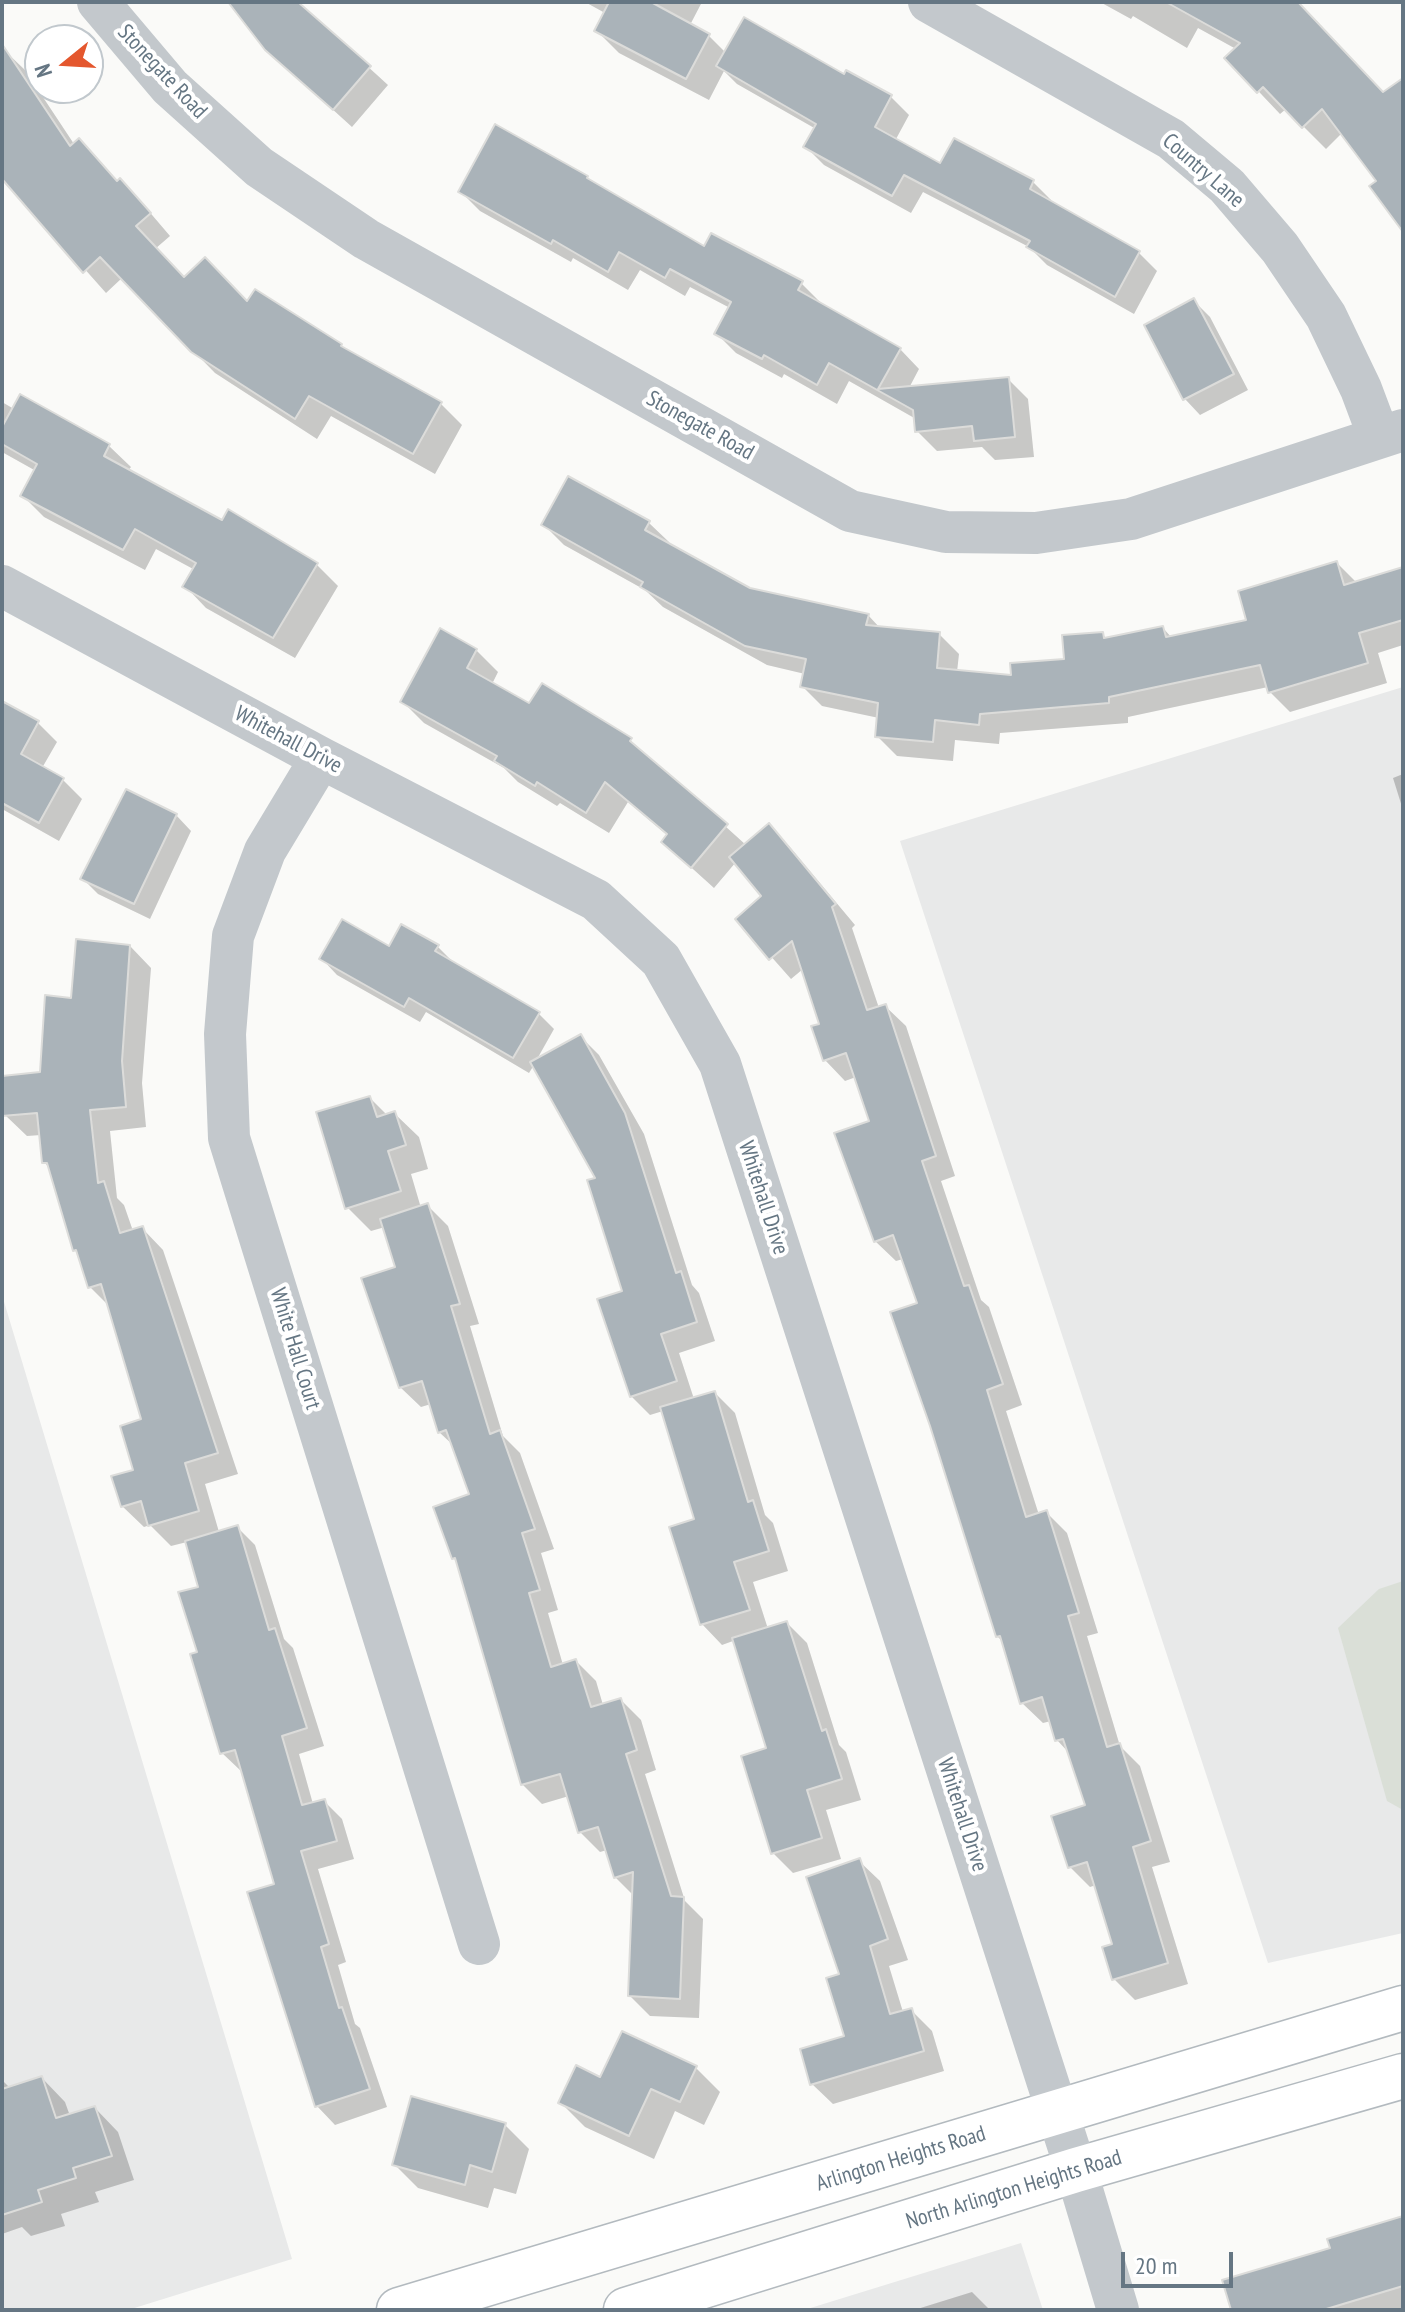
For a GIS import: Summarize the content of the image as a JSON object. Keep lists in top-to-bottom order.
{
  "streets": {
    "main road": ["Arlington Heights Road", "North Arlington Heights Road"],
    "street": [
      "Stonegate Road",
      "Country Lane",
      "Whitehall Drive",
      "White Hall Court"
    ]
  },
  "crossings": [
    ["Stonegate Road", "Country Lane"],
    ["Whitehall Drive", "White Hall Court"],
    ["Whitehall Drive", "Arlington Heights Road"],
    ["Whitehall Drive", "North Arlington Heights Road"]
  ],
  "scale_bar": "20 m",
  "north": "left"
}
